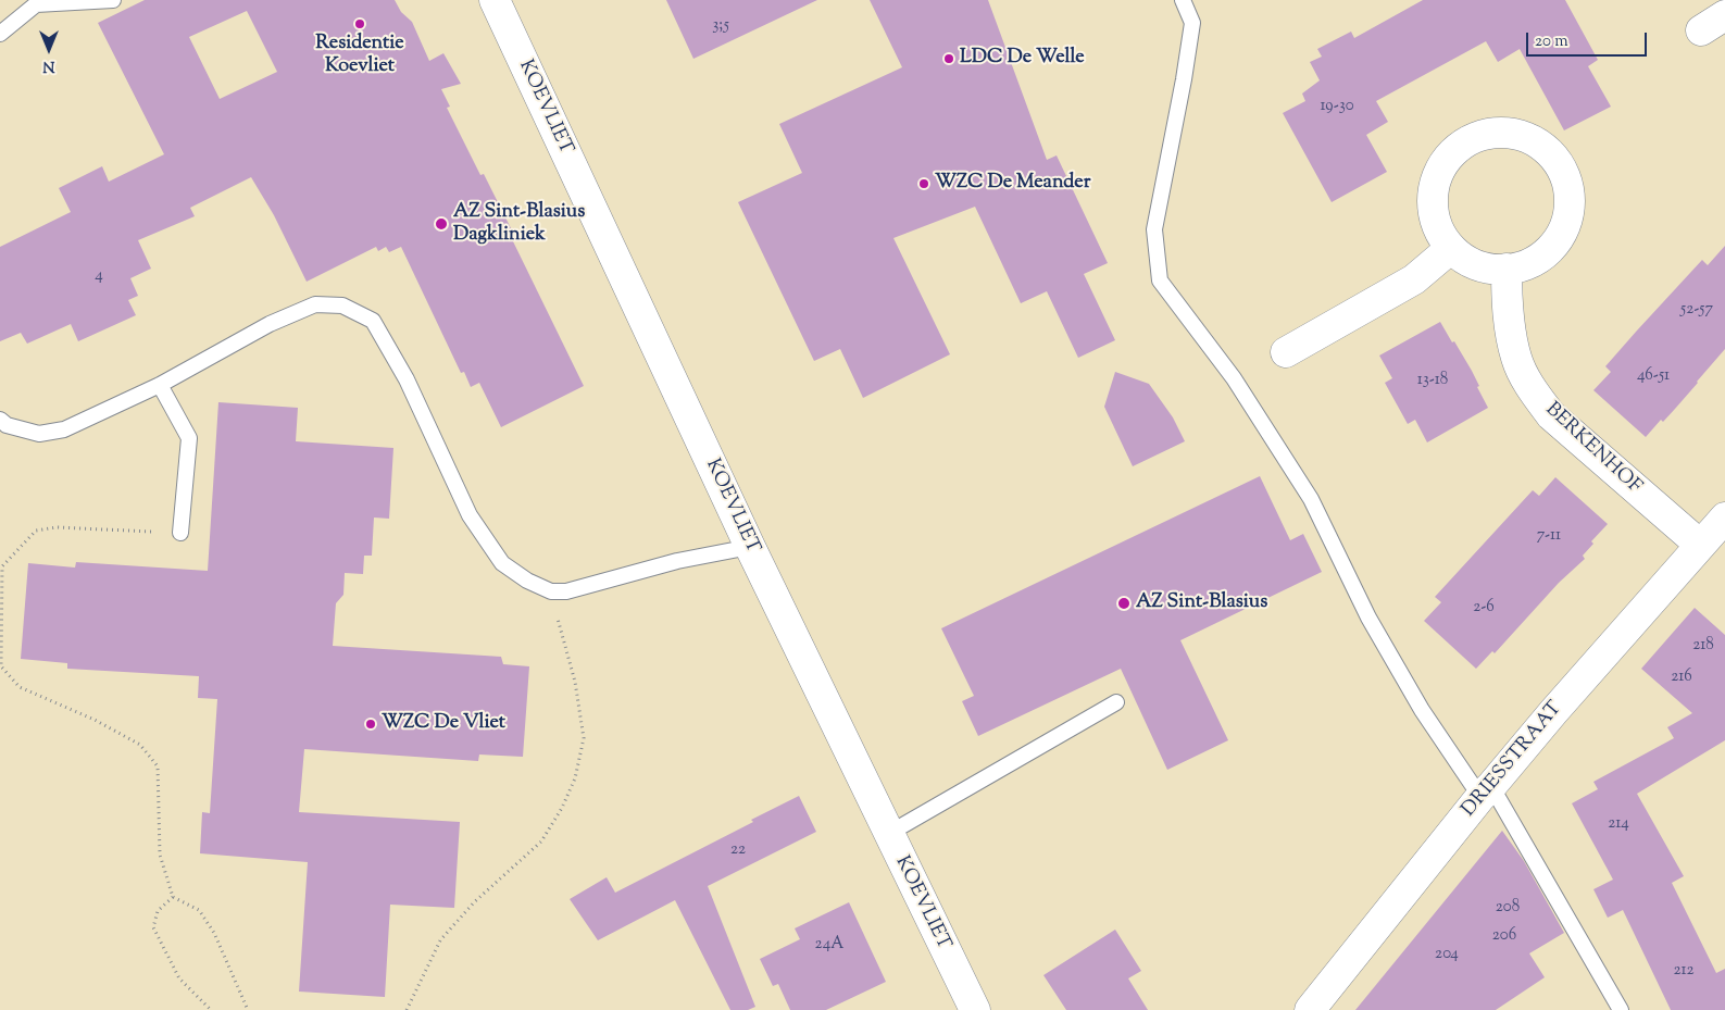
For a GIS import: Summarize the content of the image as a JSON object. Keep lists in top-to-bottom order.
{
  "streets": {
    "street": ["KOEVLIET", "BERKENHOF", "DRIESSTRAAT"]
  },
  "crossings": [
    ["BERKENHOF", "DRIESSTRAAT"]
  ],
  "places": [
    "Residentie Koevliet",
    "LDC De Welle",
    "WZC De Meander",
    "AZ Sint-Blasius Dagkliniek",
    "AZ Sint-Blasius",
    "WZC De Vliet"
  ],
  "house_numbers": [
    "3;5",
    "19-30",
    "4",
    "52-57",
    "46-51",
    "13-18",
    "7-11",
    "2-6",
    "218",
    "216",
    "214",
    "22",
    "208",
    "206",
    "24A",
    "204",
    "212"
  ],
  "scale_bar": "20 m",
  "north": "bottom"
}
